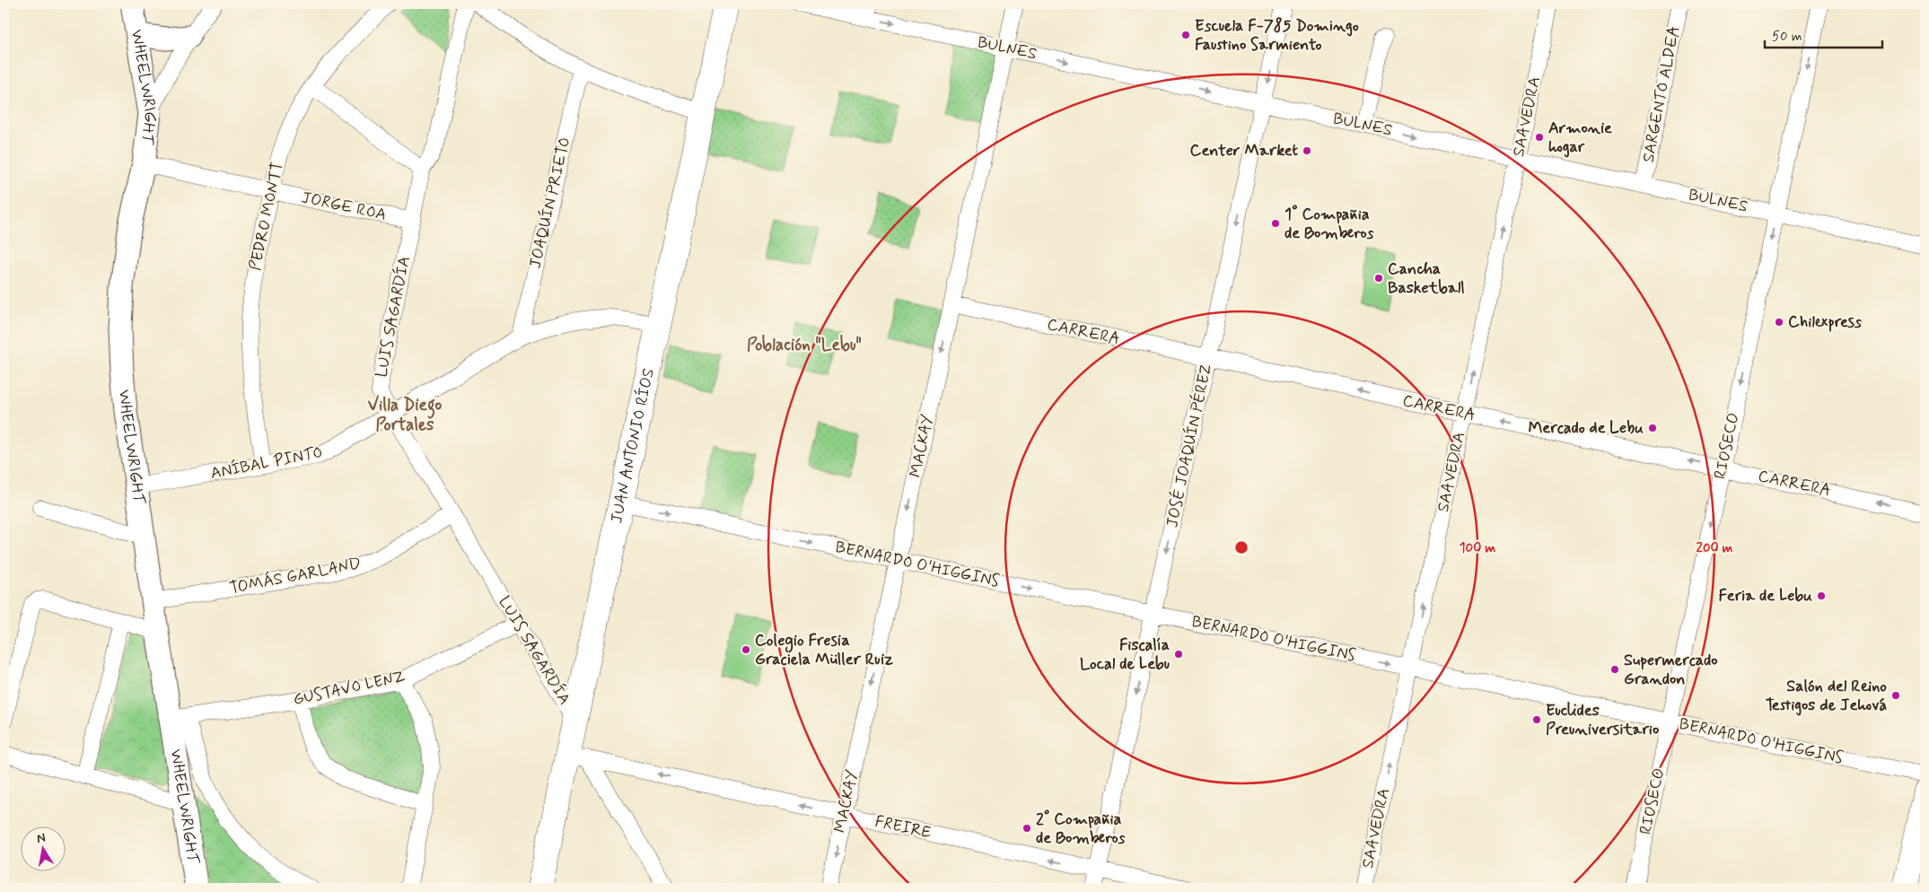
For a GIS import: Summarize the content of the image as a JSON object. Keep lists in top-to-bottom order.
{
  "streets": {
    "main road": ["WHEELWRIGHT", "JUAN ANTONIO RÍOS"],
    "street": [
      "BULNES",
      "SARGENTO ALDEA",
      "SAAVEDRA",
      "JOAQUÍN PRIETO",
      "JORGE ROA",
      "PEDRO MONTT",
      "LUIS SAGARDÍA",
      "CARRERA",
      "MACKAY",
      "JOSÉ JOAQUÍN PÉREZ",
      "RIOSECO",
      "ANÍBAL PINTO",
      "BERNARDO O'HIGGINS",
      "TOMÁS GARLAND",
      "GUSTAVO LENZ",
      "FREIRE"
    ]
  },
  "crossings": [
    ["BULNES", "SARGENTO ALDEA"],
    ["BULNES", "SAAVEDRA"],
    ["BULNES", "MACKAY"],
    ["BULNES", "JOSÉ JOAQUÍN PÉREZ"],
    ["BULNES", "RIOSECO"],
    ["WHEELWRIGHT", "JORGE ROA"],
    ["WHEELWRIGHT", "ANÍBAL PINTO"],
    ["WHEELWRIGHT", "TOMÁS GARLAND"],
    ["WHEELWRIGHT", "GUSTAVO LENZ"],
    ["SAAVEDRA", "CARRERA"],
    ["SAAVEDRA", "BERNARDO O'HIGGINS"],
    ["JOAQUÍN PRIETO", "ANÍBAL PINTO"],
    ["JORGE ROA", "PEDRO MONTT"],
    ["JORGE ROA", "LUIS SAGARDÍA"],
    ["PEDRO MONTT", "ANÍBAL PINTO"],
    ["LUIS SAGARDÍA", "JUAN ANTONIO RÍOS"],
    ["LUIS SAGARDÍA", "ANÍBAL PINTO"],
    ["LUIS SAGARDÍA", "TOMÁS GARLAND"],
    ["LUIS SAGARDÍA", "GUSTAVO LENZ"],
    ["CARRERA", "MACKAY"],
    ["CARRERA", "JOSÉ JOAQUÍN PÉREZ"],
    ["CARRERA", "RIOSECO"],
    ["JUAN ANTONIO RÍOS", "ANÍBAL PINTO"],
    ["JUAN ANTONIO RÍOS", "BERNARDO O'HIGGINS"],
    ["JUAN ANTONIO RÍOS", "FREIRE"],
    ["MACKAY", "BERNARDO O'HIGGINS"],
    ["MACKAY", "FREIRE"],
    ["JOSÉ JOAQUÍN PÉREZ", "BERNARDO O'HIGGINS"],
    ["JOSÉ JOAQUÍN PÉREZ", "FREIRE"],
    ["RIOSECO", "BERNARDO O'HIGGINS"]
  ],
  "one_way": [
    "BULNES",
    "SAAVEDRA",
    "CARRERA",
    "MACKAY",
    "JOSÉ JOAQUÍN PÉREZ",
    "RIOSECO",
    "BERNARDO O'HIGGINS",
    "FREIRE"
  ],
  "districts": ["Población \"Lebu\"", "Villa Diego Portales"],
  "places": [
    "Escuela F-785 Domingo Faustino Sarmiento",
    "Armonie hogar",
    "Center Market",
    "1° Compañia de Bomberos",
    "Cancha Basketball",
    "Chilexpress",
    "Mercado de Lebu",
    "Feria de Lebu",
    "Colegio Fresia Graciela Müller Ruiz",
    "Fiscalía Local de Lebu",
    "Supermercado Grandon",
    "Salón del Reino Testigos de Jehová",
    "Euclides Preuniversitario",
    "2° Compañia de Bomberos"
  ],
  "scale_bar": "50 m",
  "north": "top",
  "rings": ["100 m", "200 m"]
}
